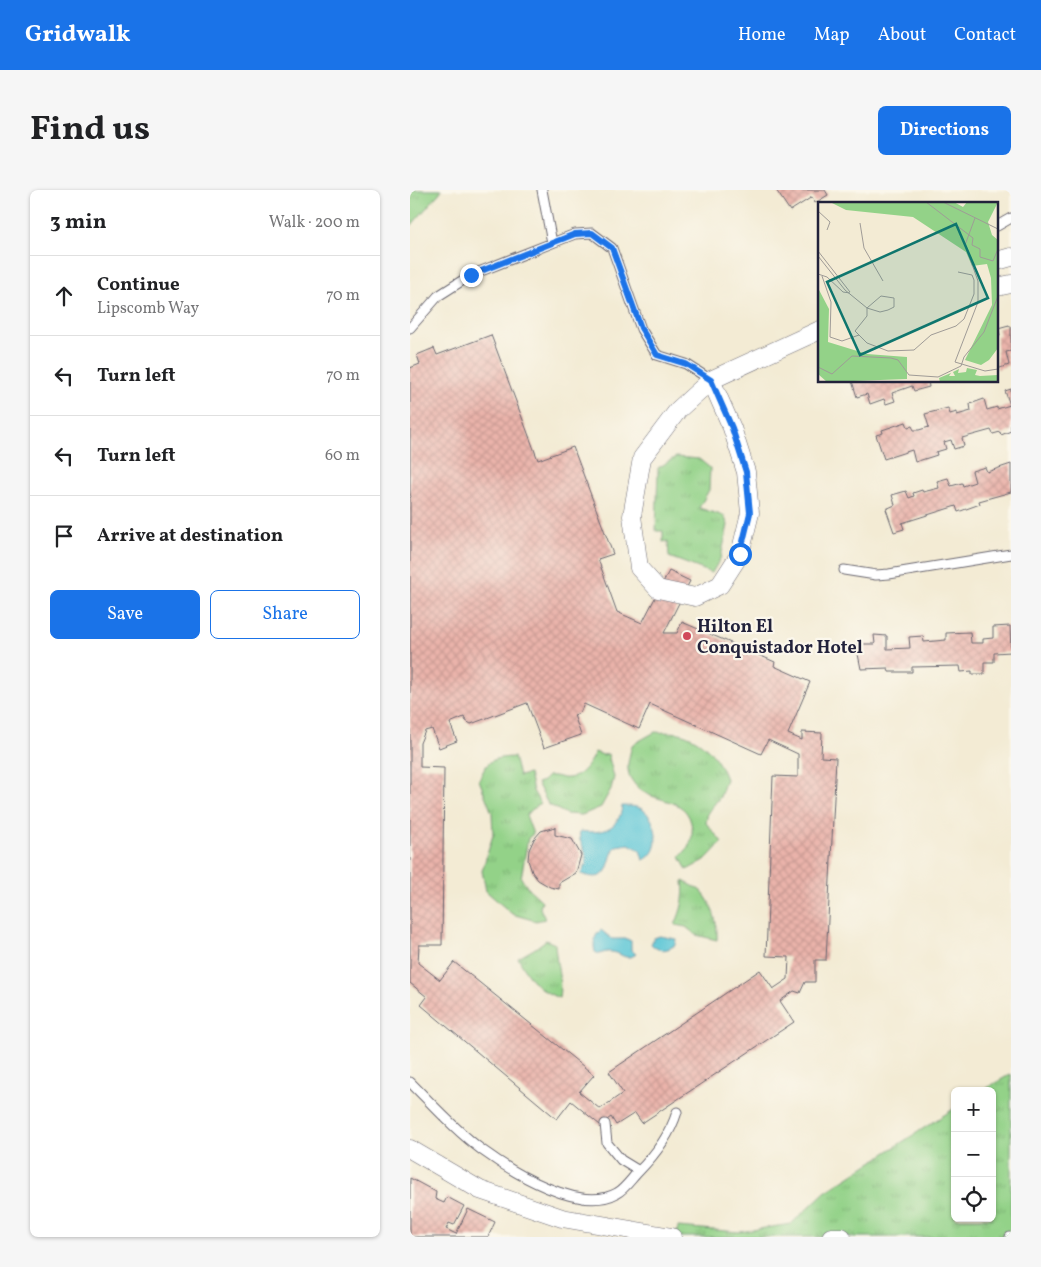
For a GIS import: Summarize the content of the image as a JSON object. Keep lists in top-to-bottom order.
{
  "places": ["Hilton El Conquistador Hotel"],
  "page": {
    "header": "Gridwalk",
    "nav": [
      "Home",
      "Map",
      "About",
      "Contact"
    ],
    "title": "Find us",
    "buttons": [
      "Directions",
      ["Save", "Share"]
    ],
    "heading": ["3 min", "Walk · 200 m"],
    "list": [
      ["Continue", "Lipscomb Way", "70 m"],
      ["Turn left", "70 m"],
      ["Turn left", "60 m"],
      "Arrive at destination"
    ],
    "map_buttons": ["+", "−"]
  }
}
